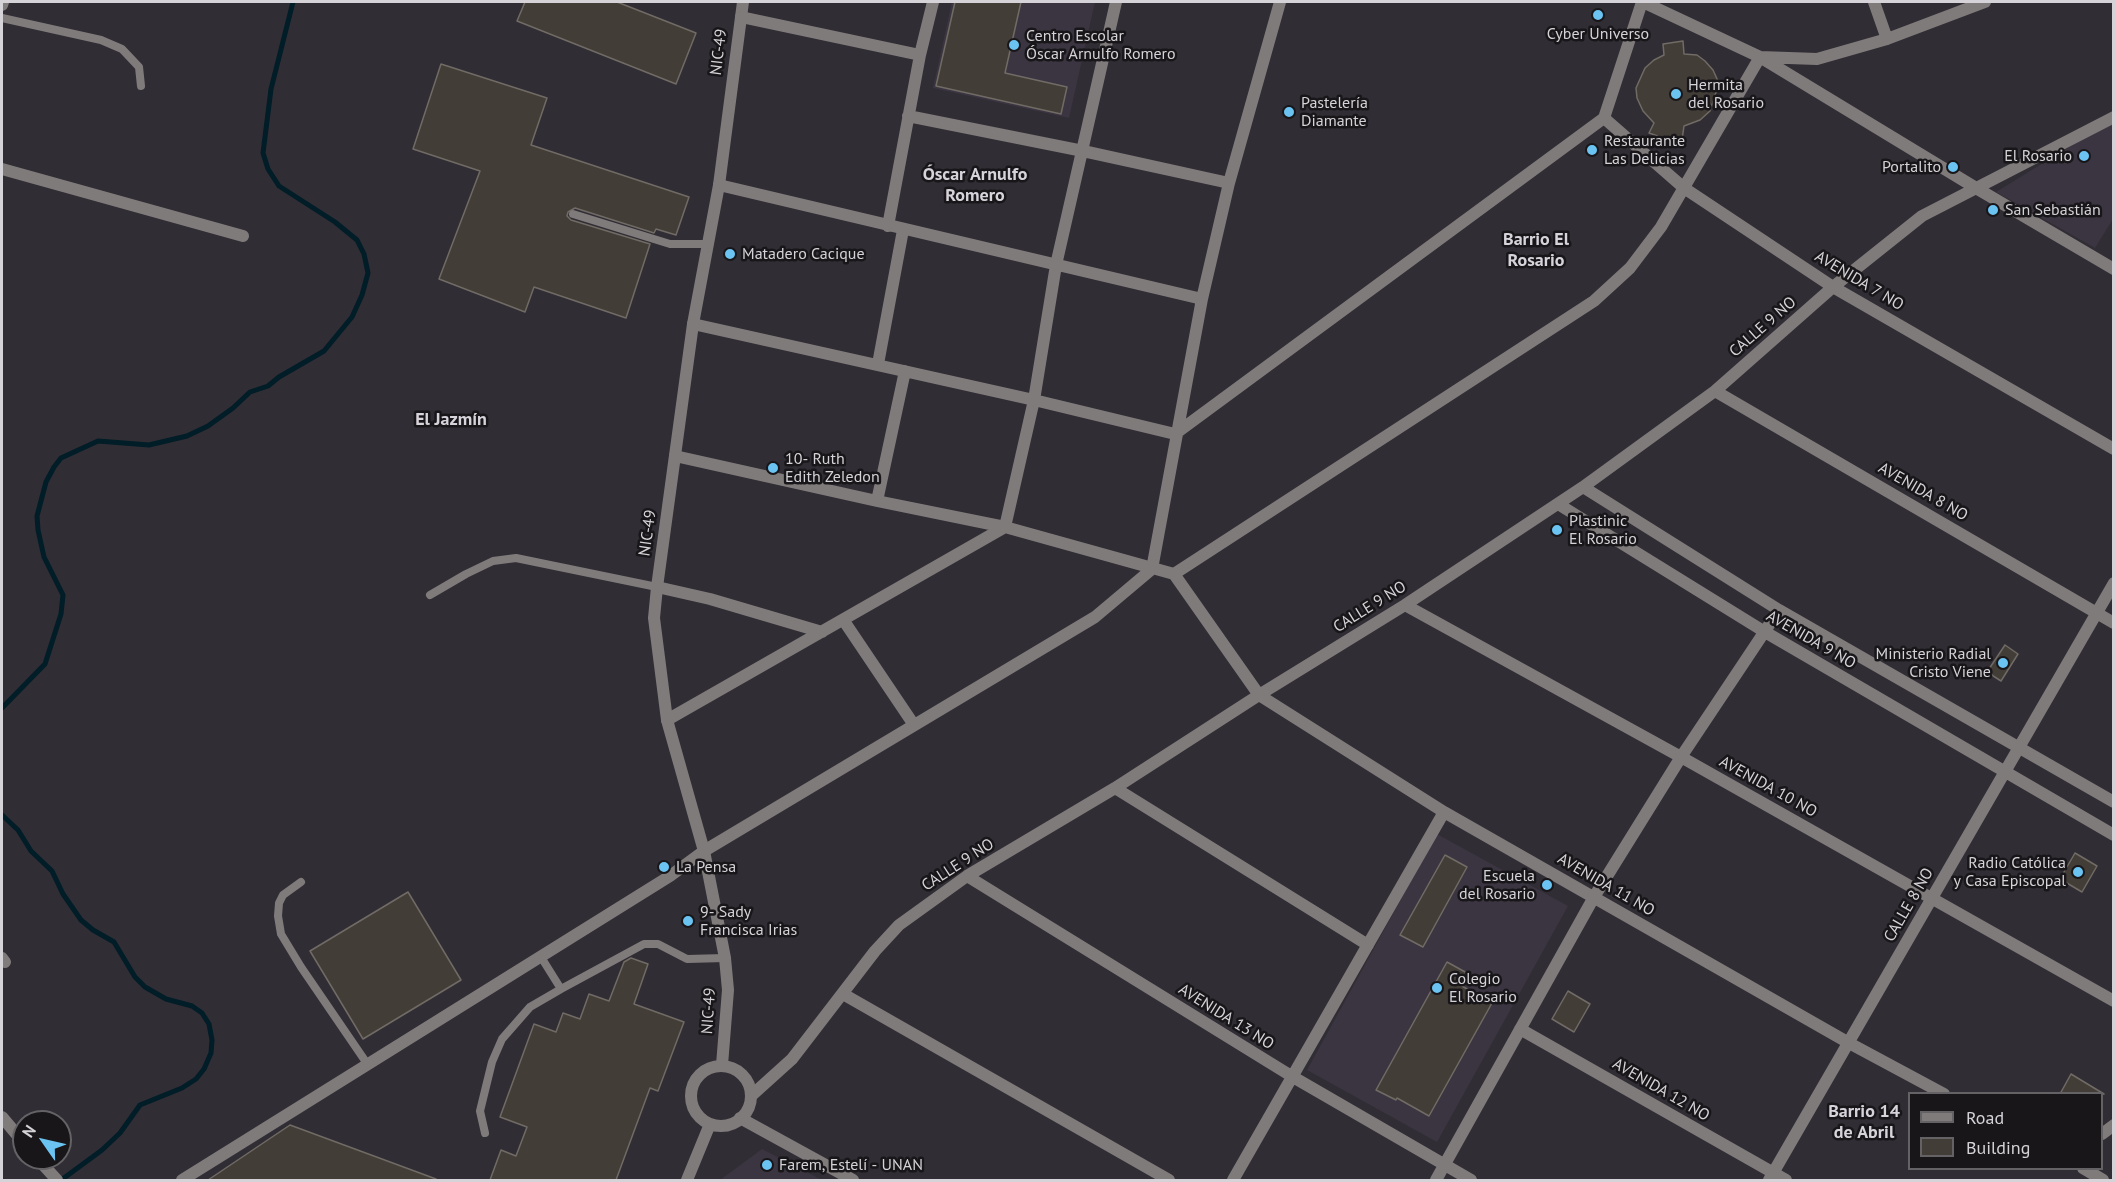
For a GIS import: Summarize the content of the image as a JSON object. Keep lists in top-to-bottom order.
{
  "streets": {
    "street": [
      "NIC-49",
      "AVENIDA 7 NO",
      "CALLE 9 NO",
      "AVENIDA 8 NO",
      "AVENIDA 9 NO",
      "AVENIDA 10 NO",
      "AVENIDA 11 NO",
      "CALLE 8 NO",
      "AVENIDA 13 NO",
      "AVENIDA 12 NO"
    ]
  },
  "crossings": [
    ["NIC-49", "CALLE 9 NO"],
    ["AVENIDA 7 NO", "CALLE 9 NO"],
    ["CALLE 9 NO", "AVENIDA 8 NO"],
    ["CALLE 9 NO", "AVENIDA 9 NO"],
    ["CALLE 9 NO", "AVENIDA 10 NO"],
    ["CALLE 9 NO", "AVENIDA 11 NO"],
    ["CALLE 9 NO", "AVENIDA 13 NO"],
    ["AVENIDA 8 NO", "CALLE 8 NO"],
    ["AVENIDA 9 NO", "CALLE 8 NO"],
    ["AVENIDA 10 NO", "CALLE 8 NO"],
    ["AVENIDA 11 NO", "CALLE 8 NO"],
    ["CALLE 8 NO", "AVENIDA 12 NO"]
  ],
  "districts": [
    "Óscar Arnulfo Romero",
    "Barrio El Rosario",
    "El Jazmín",
    "Barrio 14 de Abril"
  ],
  "places": [
    "Cyber Universo",
    "Centro Escolar Óscar Arnulfo Romero",
    "Hermita del Rosario",
    "Pastelería Diamante",
    "Restaurante Las Delicias",
    "El Rosario",
    "Portalito",
    "San Sebastián",
    "Matadero Cacique",
    "10- Ruth Edith Zeledon",
    "Plastinic El Rosario",
    "Ministerio Radial Cristo Viene",
    "La Pensa",
    "Radio Católica y Casa Episcopal",
    "Escuela del Rosario",
    "9- Sady Francisca Irias",
    "Colegio El Rosario",
    "Farem, Estelí - UNAN"
  ],
  "legend": ["Road", "Building"],
  "north": "top left"
}
